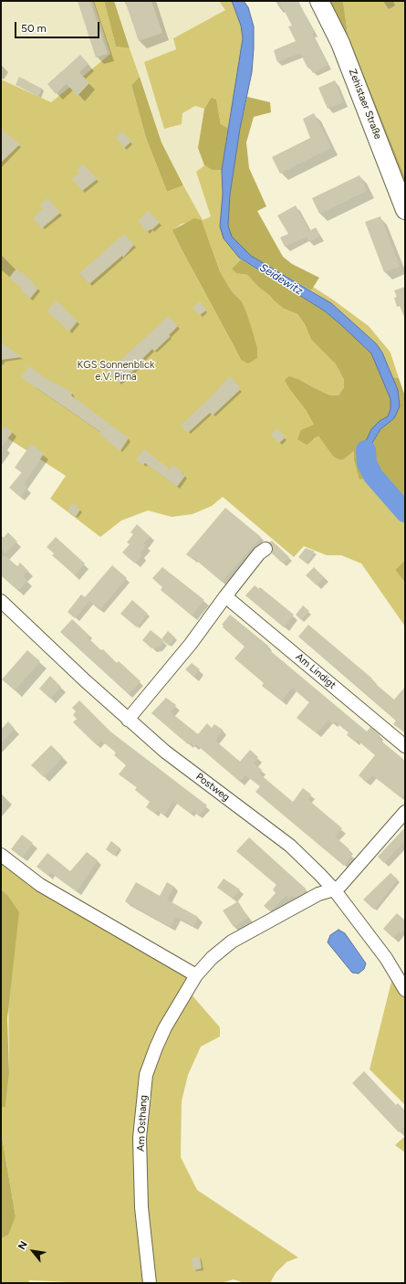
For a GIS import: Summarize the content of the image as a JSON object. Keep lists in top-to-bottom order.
{
  "streets": {
    "main road": ["Zehistaer Straße"],
    "street": ["Am Lindigt", "Postweg", "Am Osthang"]
  },
  "crossings": [
    ["Postweg", "Am Osthang"]
  ],
  "water": ["Seidewitz"],
  "parks": ["KGS Sonnenblick e.V. Pirna"],
  "scale_bar": "50 m",
  "north": "top left"
}
